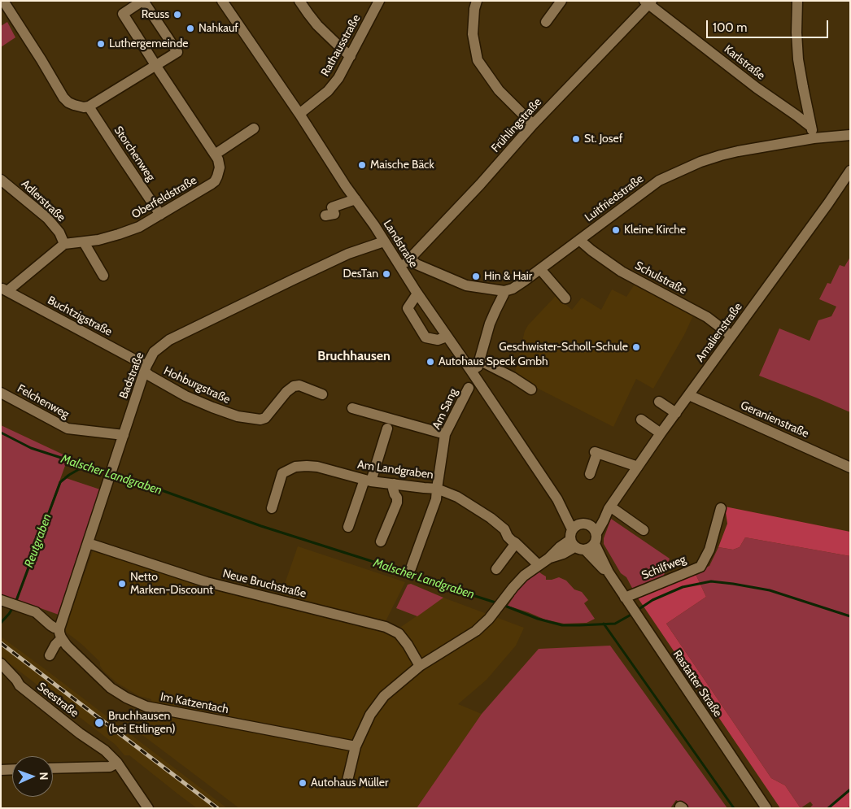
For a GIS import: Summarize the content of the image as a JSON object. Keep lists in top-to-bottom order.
{
  "streets": {
    "street": [
      "Rathausstraße",
      "Karlstraße",
      "Frühlingstraße",
      "Storchenweg",
      "Oberfeldstraße",
      "Luitfriedstraße",
      "Adlerstraße",
      "Landstraße",
      "Schulstraße",
      "Buchtzigstraße",
      "Amalienstraße",
      "Badstraße",
      "Hohburgstraße",
      "Felchenweg",
      "Am Sang",
      "Geranienstraße",
      "Am Landgraben",
      "Schilfweg",
      "Neue Bruchstraße",
      "Rastatter Straße",
      "Seestraße",
      "Im Katzentach"
    ]
  },
  "crossings": [
    ["Rathausstraße", "Landstraße"],
    ["Karlstraße", "Frühlingstraße"],
    ["Frühlingstraße", "Landstraße"],
    ["Storchenweg", "Oberfeldstraße"],
    ["Oberfeldstraße", "Adlerstraße"],
    ["Luitfriedstraße", "Schulstraße"],
    ["Landstraße", "Amalienstraße"],
    ["Landstraße", "Badstraße"],
    ["Landstraße", "Rastatter Straße"],
    ["Schulstraße", "Amalienstraße"],
    ["Buchtzigstraße", "Badstraße"],
    ["Buchtzigstraße", "Hohburgstraße"],
    ["Amalienstraße", "Geranienstraße"],
    ["Amalienstraße", "Rastatter Straße"],
    ["Badstraße", "Hohburgstraße"],
    ["Badstraße", "Felchenweg"],
    ["Badstraße", "Neue Bruchstraße"],
    ["Badstraße", "Im Katzentach"],
    ["Am Sang", "Am Landgraben"],
    ["Schilfweg", "Rastatter Straße"]
  ],
  "districts": ["Bruchhausen"],
  "water": ["Malscher Landgraben", "Reutgraben"],
  "places": [
    "Reuss",
    "Nahkauf",
    "Luthergemeinde",
    "St. Josef",
    "Maische Bäck",
    "Kleine Kirche",
    "DesTan",
    "Hin & Hair",
    "Geschwister-Scholl-Schule",
    "Autohaus Speck Gmbh",
    "Netto Marken-Discount",
    "Bruchhausen (bei Ettlingen)",
    "Autohaus Müller"
  ],
  "scale_bar": "100 m",
  "north": "right"
}
